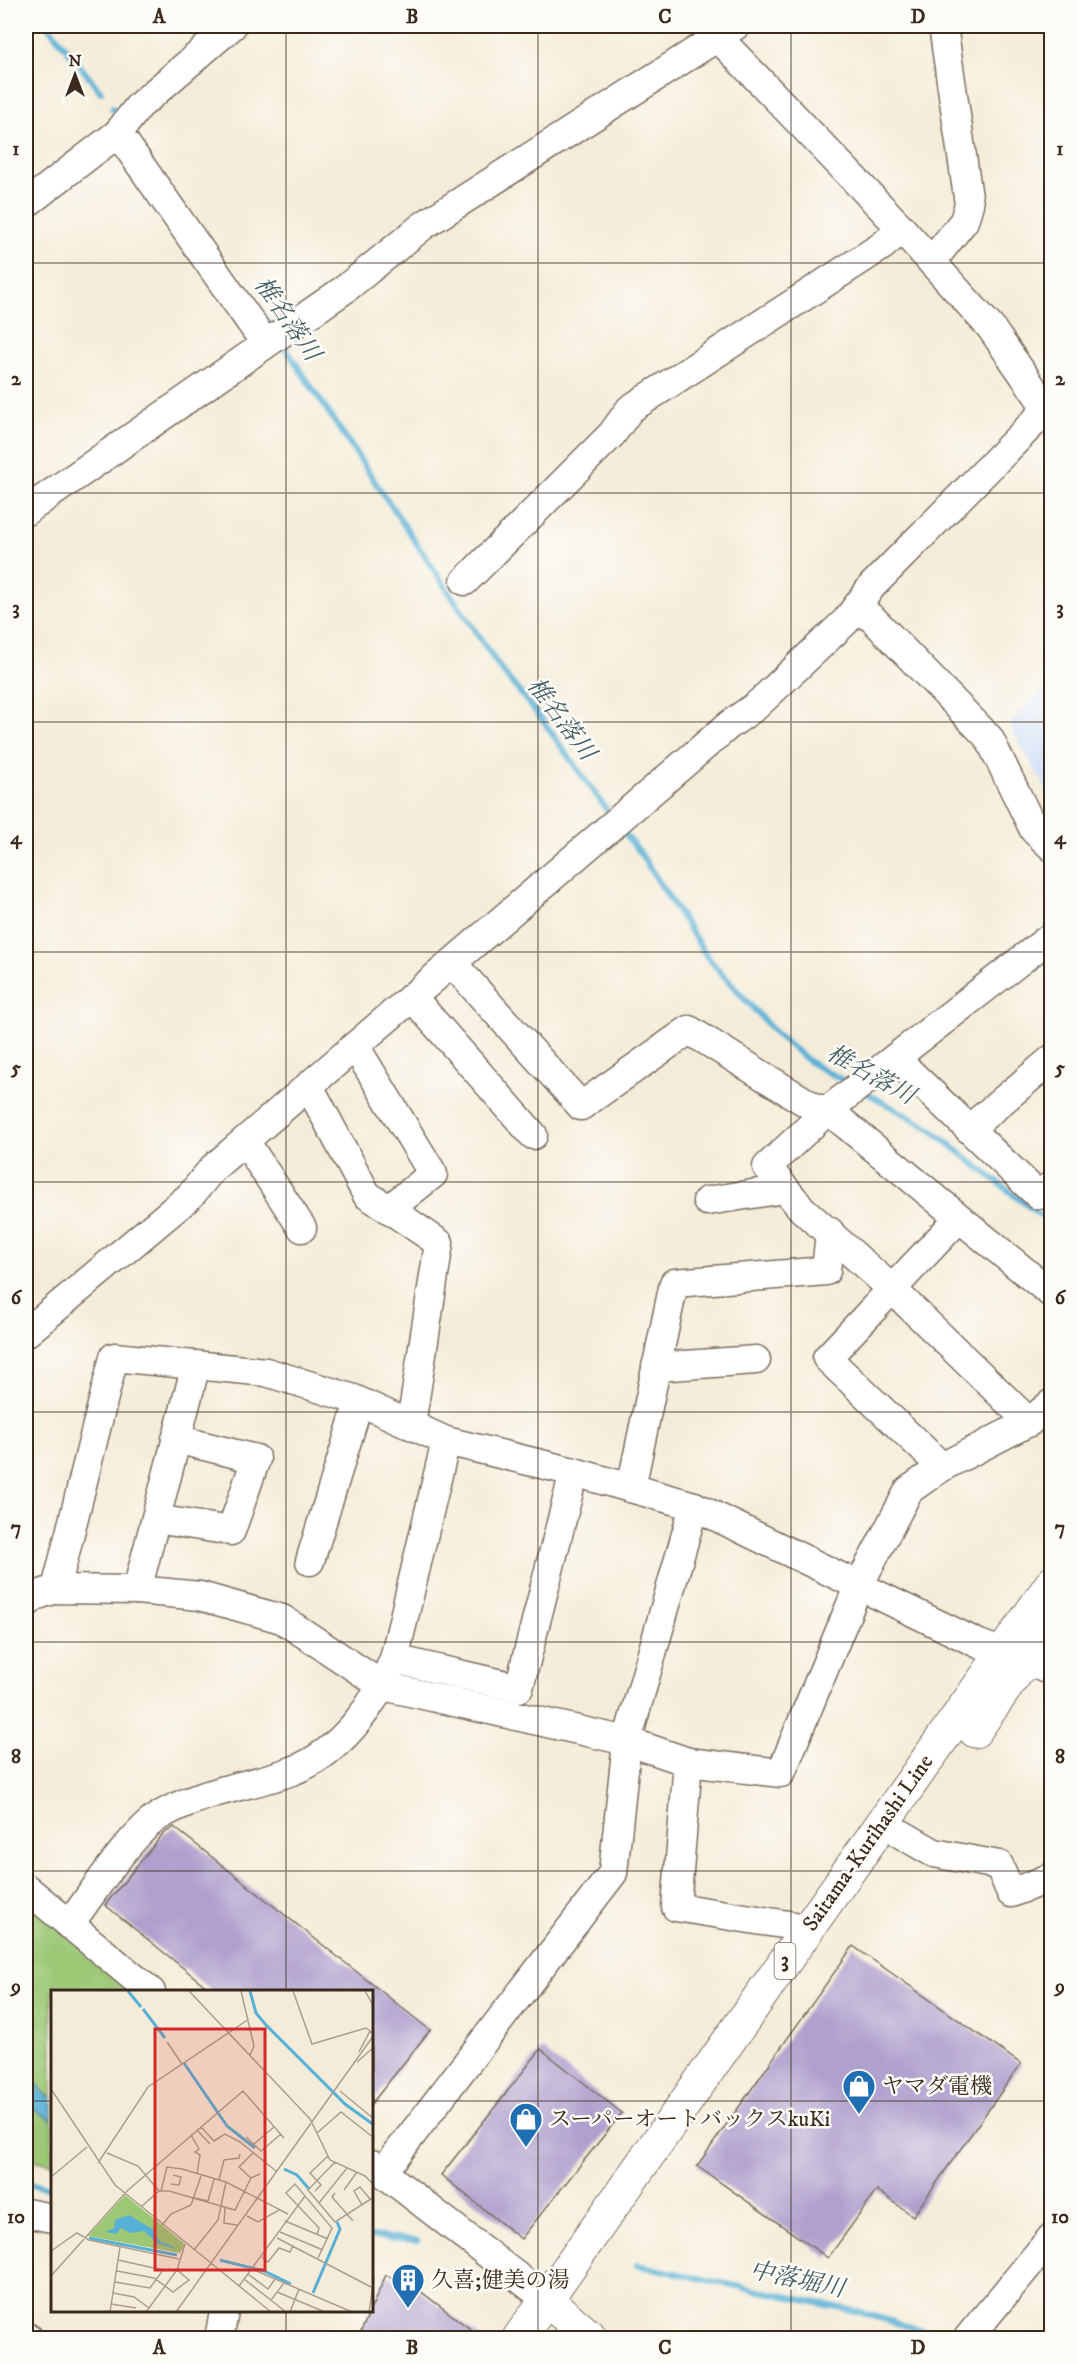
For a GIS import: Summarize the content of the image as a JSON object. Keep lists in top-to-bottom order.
{
  "streets": {
    "main road": ["Saitama-Kurihashi Line", "3"]
  },
  "water": ["椎名落川", "中落堀川"],
  "places": {
    "shop": ["ヤマダ電機", "スーパーオートバックスkuKi"],
    "building": ["久喜;健美の湯"]
  },
  "north": "top",
  "grid": {
    "columns": [
      "A",
      "B",
      "C",
      "D"
    ],
    "rows": [
      "1",
      "2",
      "3",
      "4",
      "5",
      "6",
      "7",
      "8",
      "9",
      "10"
    ]
  }
}
